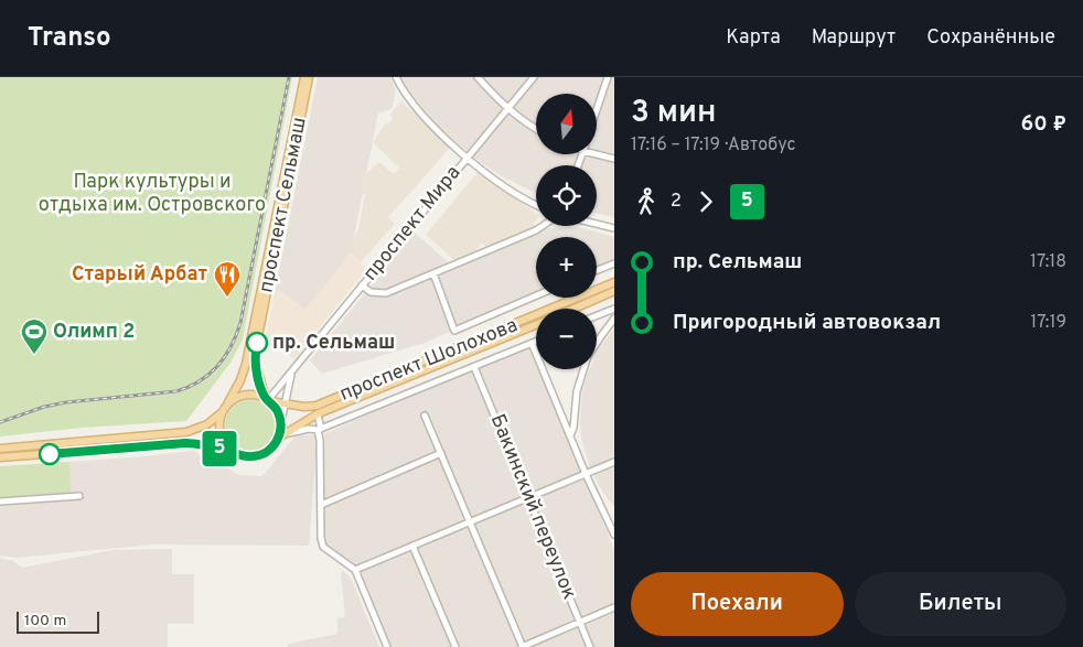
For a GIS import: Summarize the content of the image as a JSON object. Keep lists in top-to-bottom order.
{
  "streets": {
    "main road": ["проспект Сельмаш", "проспект Шолохова"],
    "street": ["проспект Мира", "Бакинский переулок"]
  },
  "crossings": [
    ["проспект Сельмаш", "проспект Мира"],
    ["проспект Сельмаш", "проспект Шолохова"],
    ["проспект Мира", "проспект Шолохова"]
  ],
  "parks": ["Парк культуры и отдыха им. Островского"],
  "places": {
    "restaurant": ["Старый Арбат"],
    "other": ["пр. Сельмаш"],
    "sports": ["Олимп 2"]
  },
  "lines": ["bus line 5"],
  "scale_bar": "100 m",
  "north": "top",
  "page": {
    "header": "Transo",
    "nav": ["Карта", "Маршрут", "Сохранённые"],
    "on_map": "5",
    "heading": ["3 мин", "17:16 – 17:19 · Автобус", "60 ₽"],
    "map_buttons": ["+", "−"],
    "legs": ["2", "5"],
    "list": [
      {
        "name": "пр. Сельмаш",
        "value": "17:18"
      },
      {
        "name": "Пригородный автовокзал",
        "value": "17:19"
      }
    ],
    "buttons": ["Поехали", "Билеты"],
    "scale": "100 m"
  }
}
